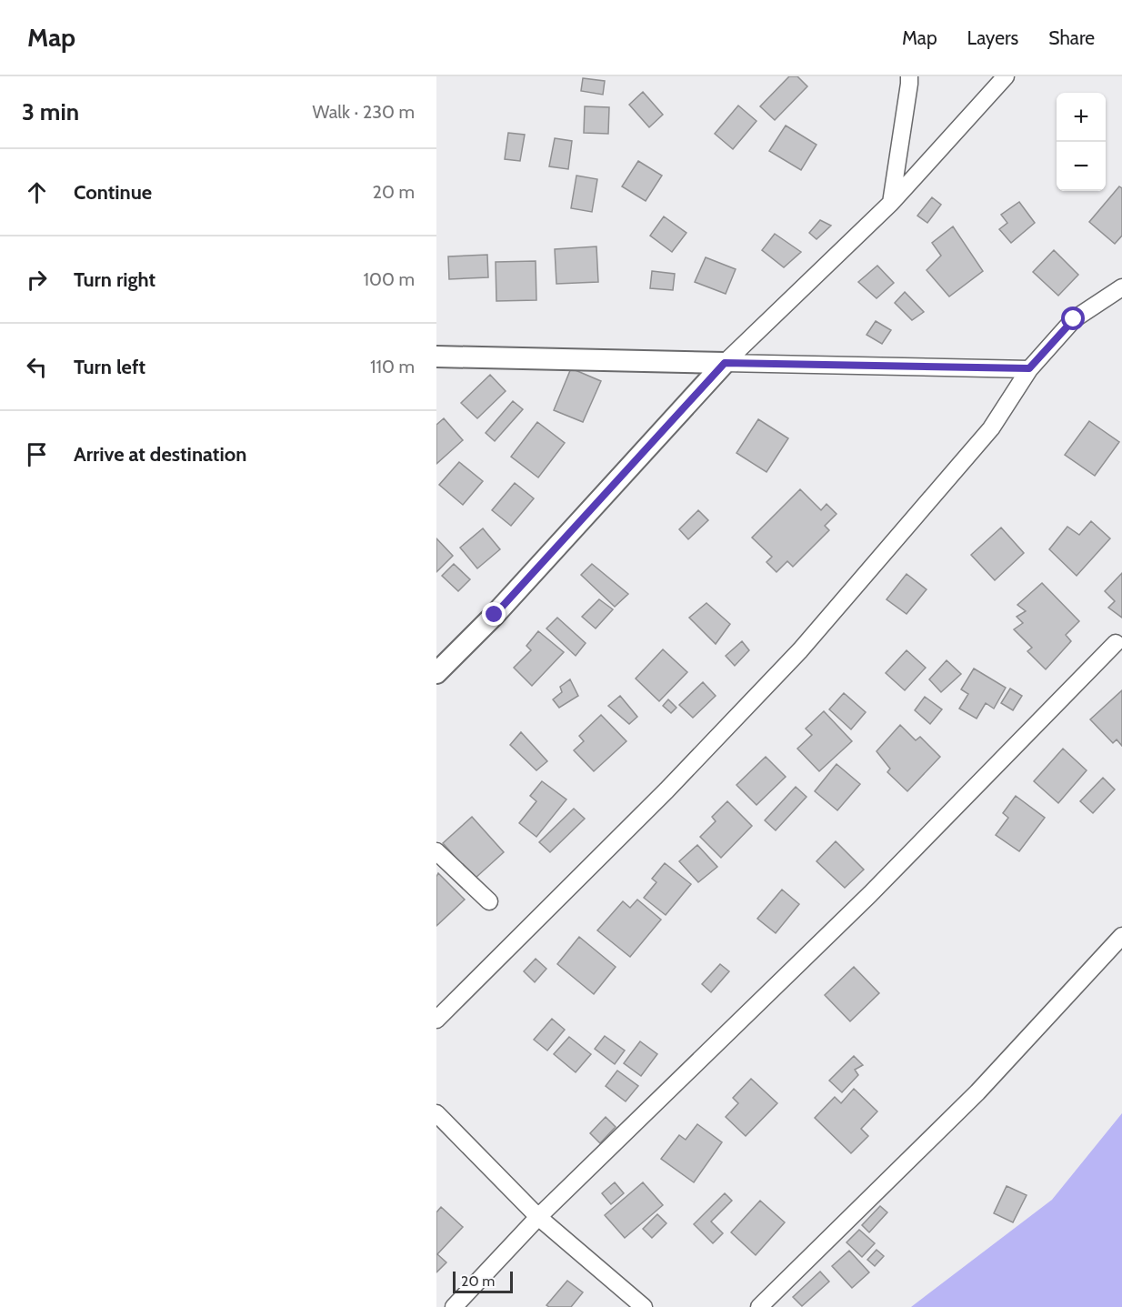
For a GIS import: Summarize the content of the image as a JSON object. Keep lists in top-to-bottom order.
{
  "scale_bar": "20 m",
  "page": {
    "header": "Map",
    "nav": ["Map", "Layers", "Share"],
    "heading": ["3 min", "Walk · 230 m"],
    "map_buttons": ["+", "−"],
    "list": [
      ["Continue", "20 m"],
      ["Turn right", "100 m"],
      ["Turn left", "110 m"],
      "Arrive at destination"
    ],
    "scale": "20 m"
  }
}
